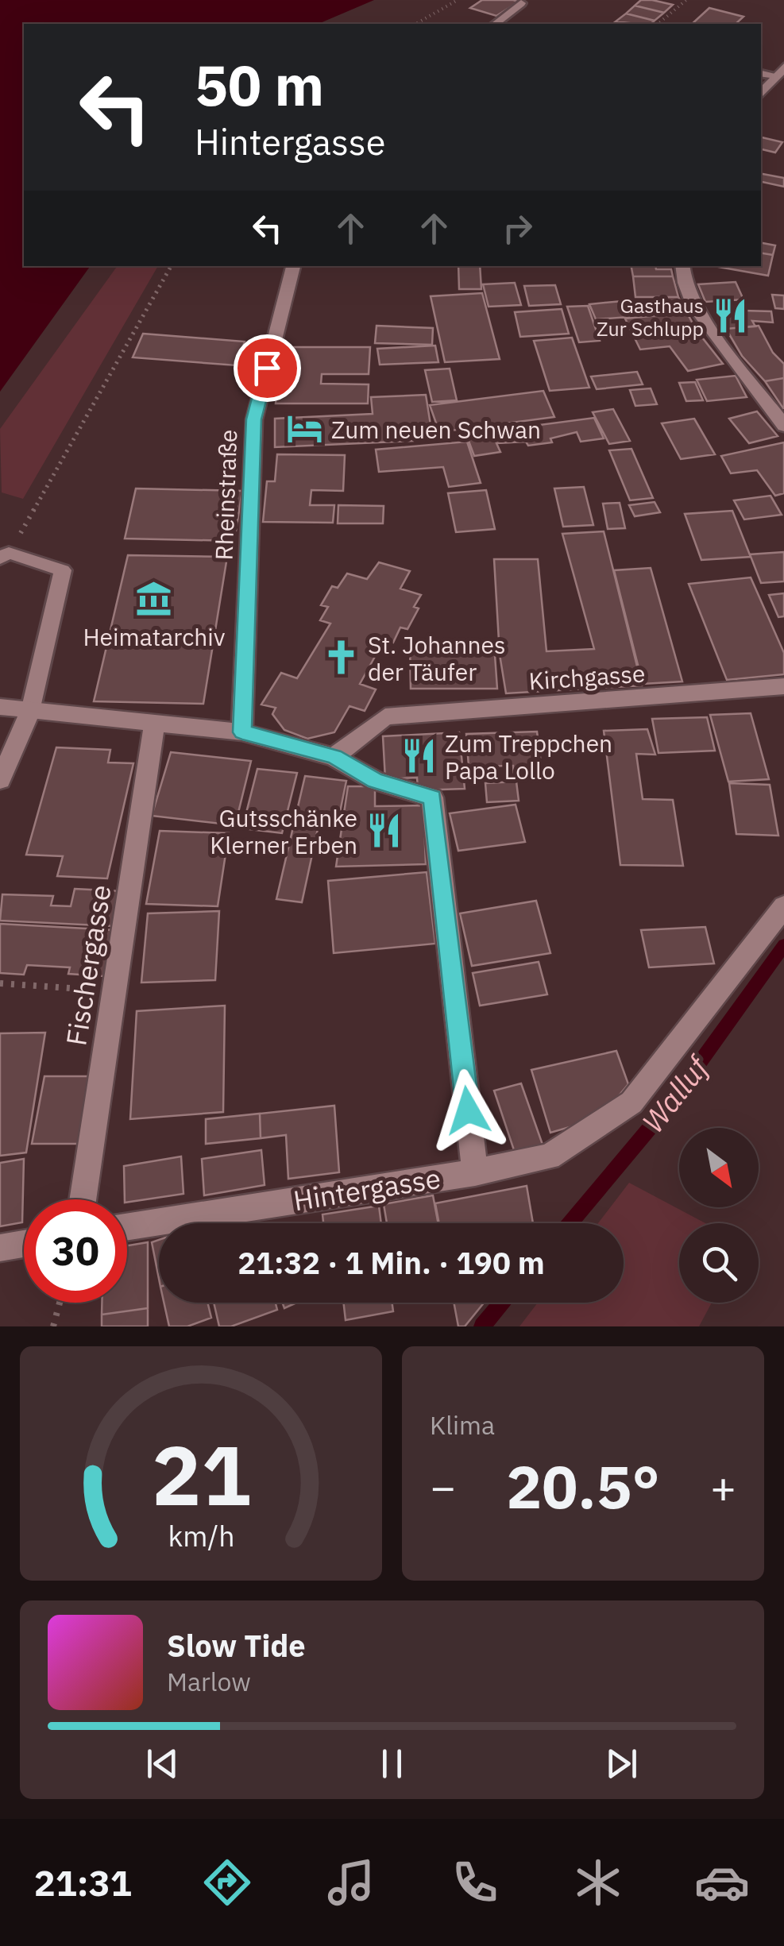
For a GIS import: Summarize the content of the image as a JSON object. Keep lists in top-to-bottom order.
{
  "streets": {
    "street": [
      "Rheinstraße",
      "Kirchgasse",
      "Fischergasse",
      "Hintergasse"
    ]
  },
  "crossings": [
    ["Kirchgasse", "Hintergasse"]
  ],
  "water": ["Walluf"],
  "places": {
    "restaurant": ["Gasthaus Zur Schlupp", "Zum Treppchen Papa Lollo", "Gutsschänke Klerner Erben"],
    "hotel": ["Zum neuen Schwan"],
    "museum": ["Heimatarchiv"],
    "church": ["St. Johannes der Täufer"]
  },
  "north": "bottom right",
  "page": {
    "turn": ["50 m", "Hintergasse"],
    "limit": "30",
    "trip": "21:32 · 1 Min. · 190 m",
    "tile": "Klima",
    "heat": ["−", "20.5°", "+"],
    "song": ["Slow Tide", "Marlow"],
    "tabs": "21:31",
    "gauge": ["21", "km/h"]
  }
}
